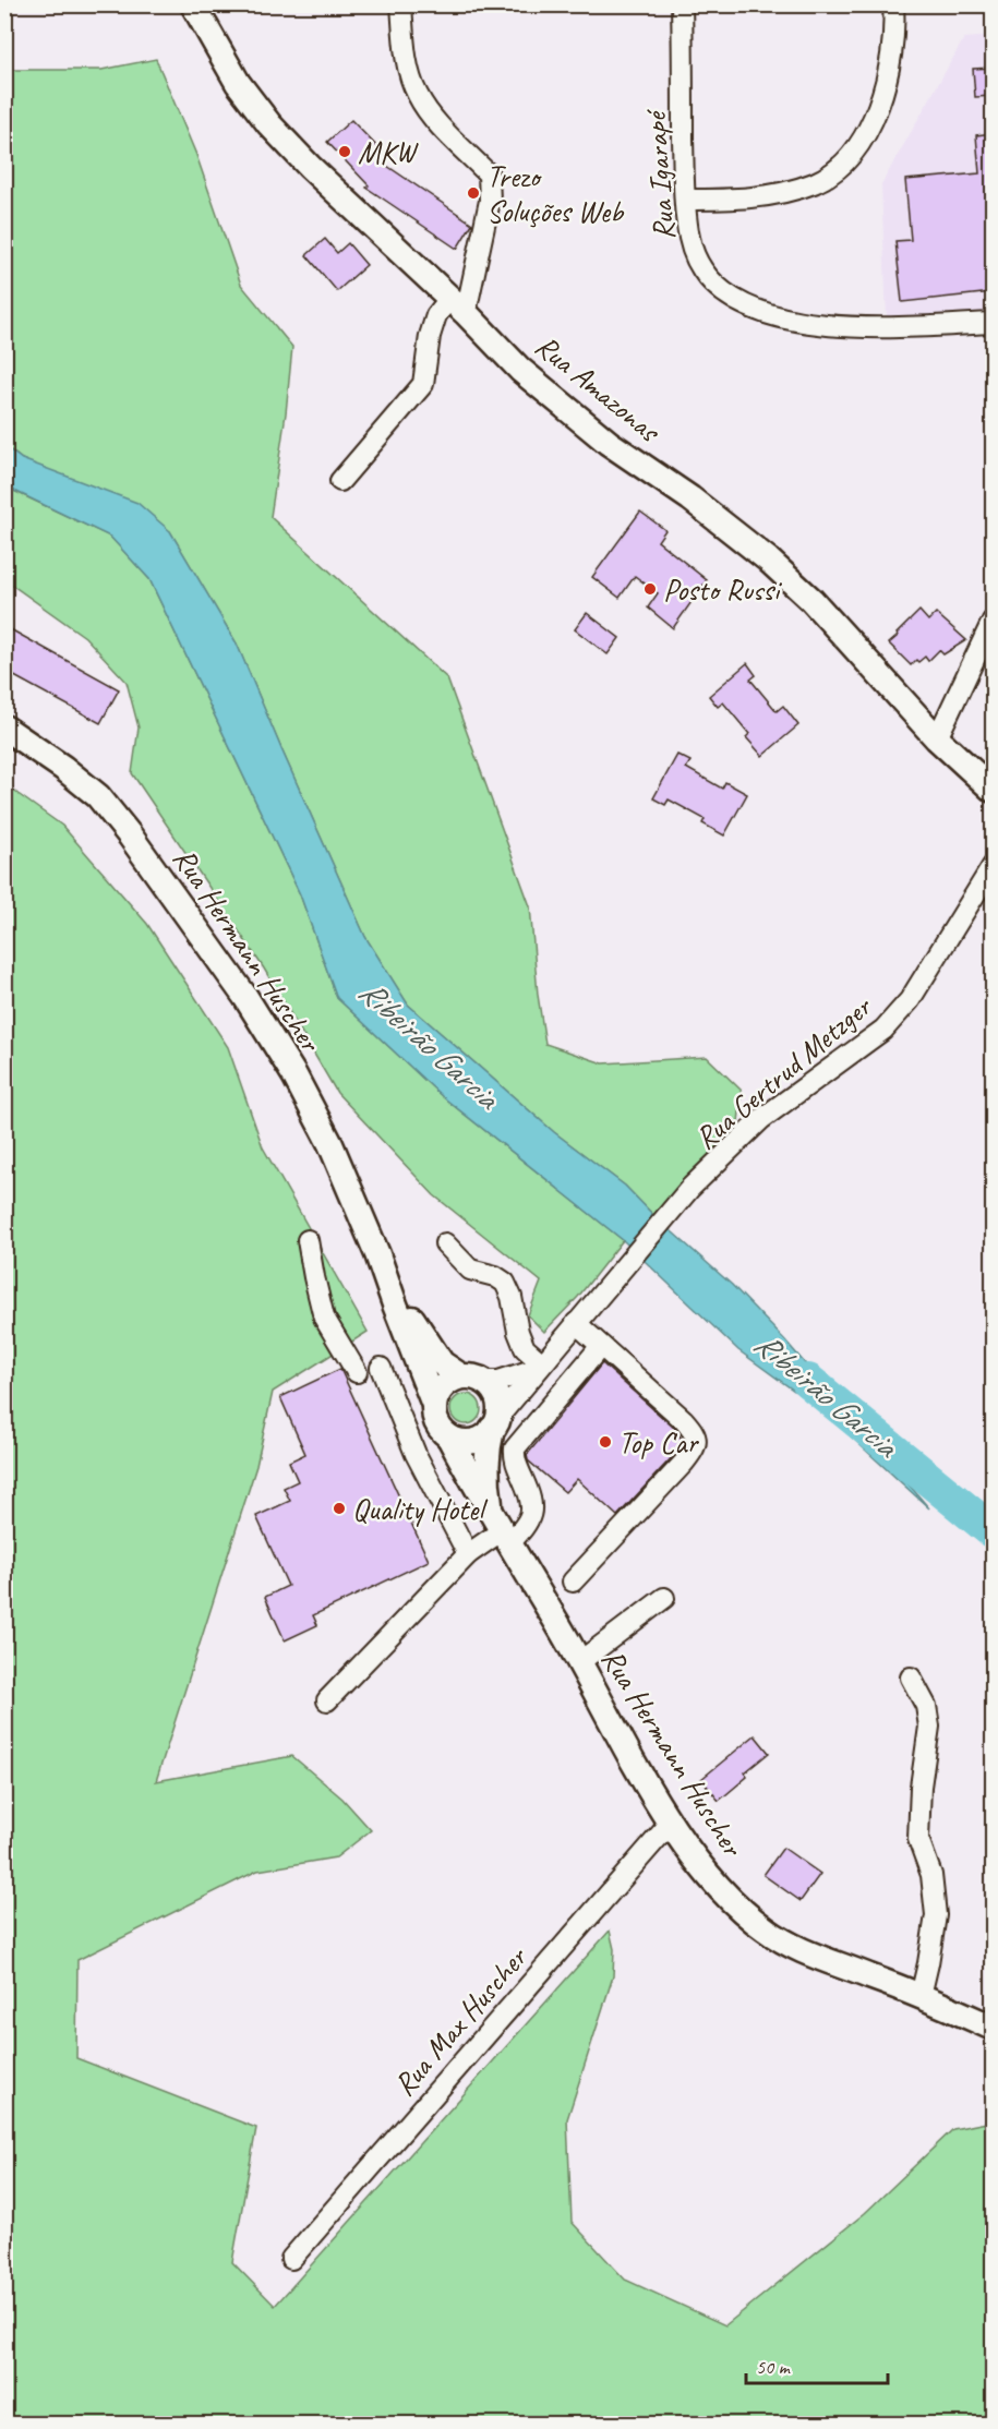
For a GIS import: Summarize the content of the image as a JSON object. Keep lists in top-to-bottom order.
{
  "streets": {
    "main road": ["Rua Amazonas", "Rua Hermann Huscher"],
    "street": ["Rua Igarapé", "Rua Gertrud Metzger", "Rua Max Huscher"]
  },
  "crossings": [
    ["Rua Hermann Huscher", "Rua Gertrud Metzger"],
    ["Rua Hermann Huscher", "Rua Max Huscher"]
  ],
  "water": ["Ribeirão Garcia"],
  "places": [
    "MKW",
    "Trezo Soluções Web",
    "Posto Russi",
    "Top Car",
    "Quality Hotel"
  ],
  "scale_bar": "50 m"
}
